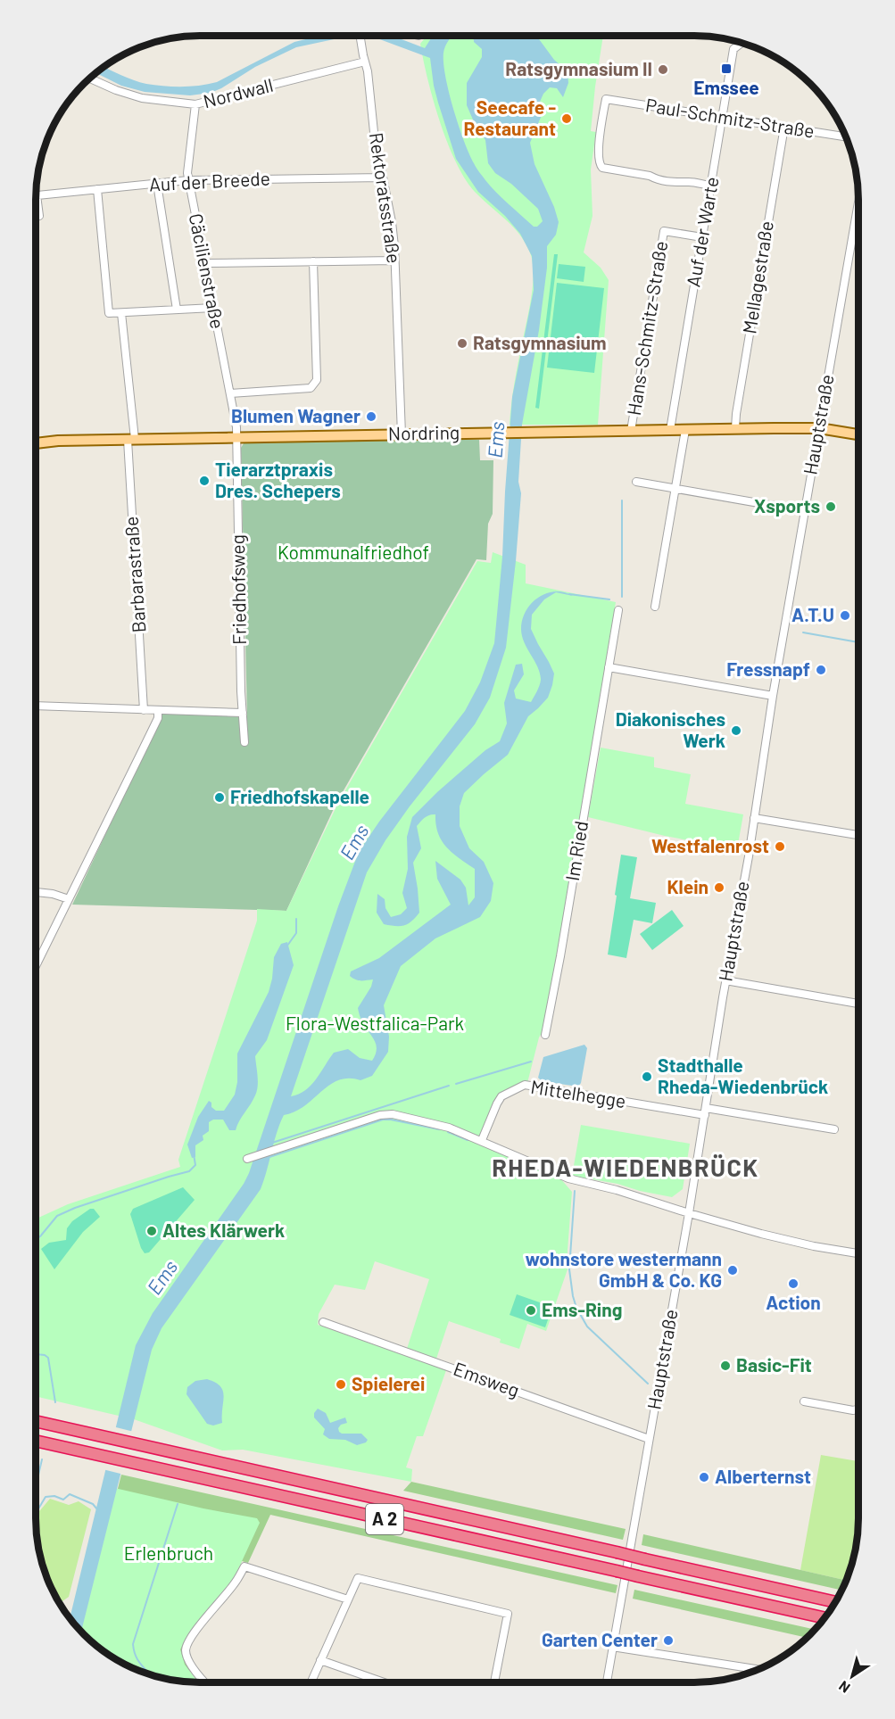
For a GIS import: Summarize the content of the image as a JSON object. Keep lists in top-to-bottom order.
{
  "streets": {
    "highway": ["A 2"],
    "main road": ["Nordring"],
    "street": [
      "Nordwall",
      "Paul-Schmitz-Straße",
      "Auf der Breede",
      "Rektoratsstraße",
      "Auf der Warte",
      "Cäcilienstraße",
      "Mellagestraße",
      "Hans-Schmitz-Straße",
      "Hauptstraße",
      "Barbarastraße",
      "Friedhofsweg",
      "Im Ried",
      "Mittelhegge",
      "Emsweg"
    ]
  },
  "crossings": [
    ["Nordwall", "Rektoratsstraße"],
    ["Nordwall", "Cäcilienstraße"],
    ["Paul-Schmitz-Straße", "Auf der Warte"],
    ["Paul-Schmitz-Straße", "Mellagestraße"],
    ["Auf der Breede", "Rektoratsstraße"],
    ["Auf der Breede", "Cäcilienstraße"],
    ["Rektoratsstraße", "Nordring"],
    ["Auf der Warte", "Hans-Schmitz-Straße"],
    ["Auf der Warte", "Nordring"],
    ["Cäcilienstraße", "Nordring"],
    ["Cäcilienstraße", "Friedhofsweg"],
    ["Mellagestraße", "Nordring"],
    ["Hans-Schmitz-Straße", "Nordring"],
    ["Hauptstraße", "Nordring"],
    ["Hauptstraße", "Mittelhegge"],
    ["Hauptstraße", "Emsweg"],
    ["Nordring", "Barbarastraße"],
    ["Nordring", "Friedhofsweg"]
  ],
  "districts": ["RHEDA-WIEDENBRÜCK"],
  "water": ["Ems"],
  "parks": ["Kommunalfriedhof", "Flora-Westfalica-Park", "Erlenbruch"],
  "places": {
    "transit": ["Emssee"],
    "other": [
      "Ratsgymnasium II",
      "Seecafe - Restaurant",
      "Ratsgymnasium",
      "Blumen Wagner",
      "Tierarztpraxis Dres. Schepers",
      "Xsports",
      "A.T.U",
      "Fressnapf",
      "Diakonisches Werk",
      "Friedhofskapelle",
      "Westfalenrost",
      "Klein",
      "Stadthalle Rheda-Wiedenbrück",
      "Altes Klärwerk",
      "wohnstore westermann GmbH & Co. KG",
      "Action",
      "Ems-Ring",
      "Basic-Fit",
      "Spielerei",
      "Alberternst",
      "Garten Center"
    ]
  },
  "north": "bottom left"
}
